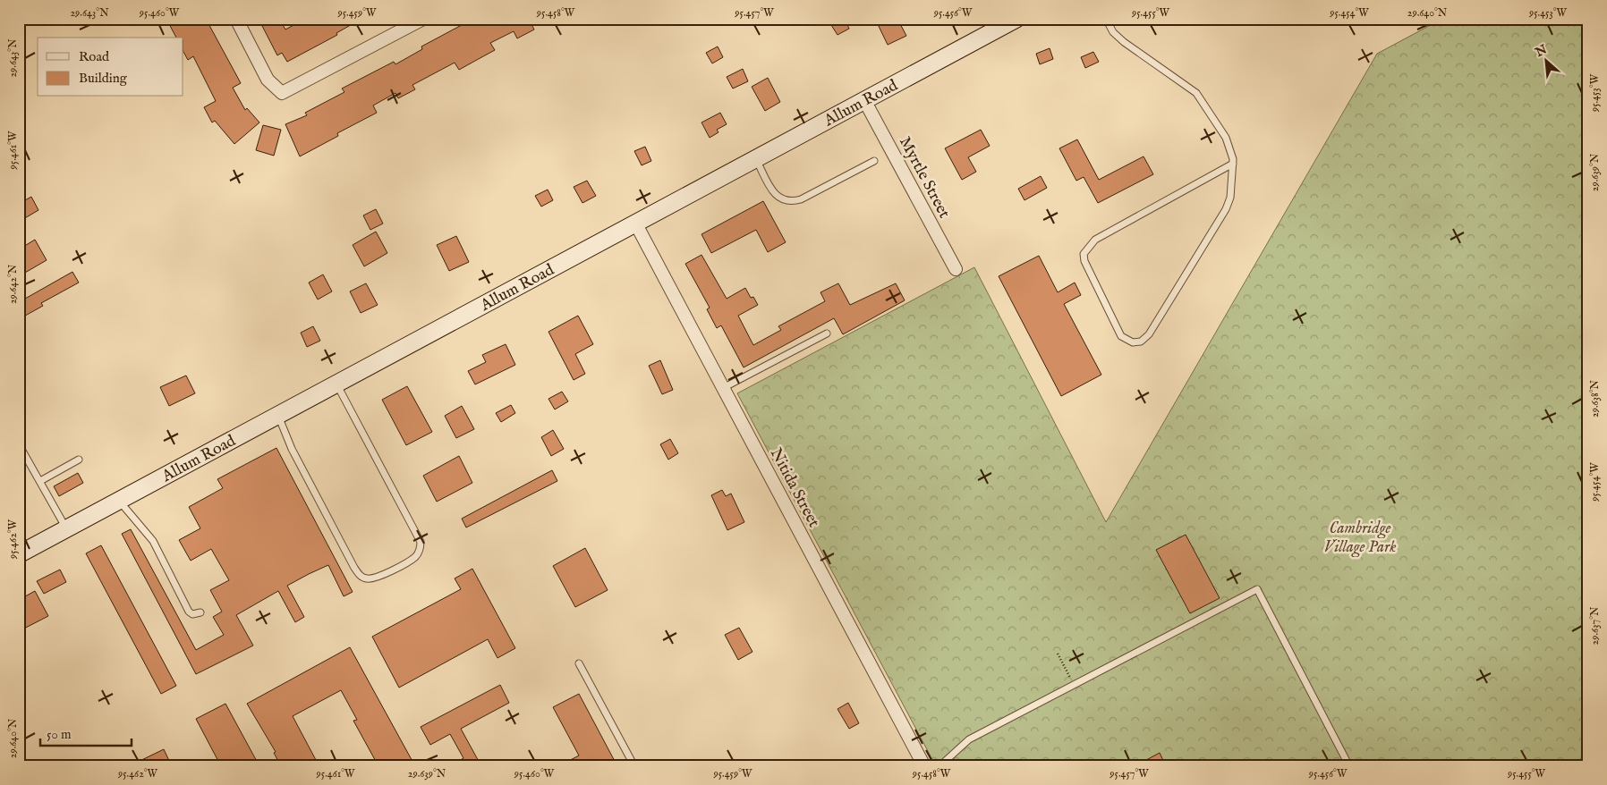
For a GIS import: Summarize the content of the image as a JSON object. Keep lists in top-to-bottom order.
{
  "streets": {
    "street": ["Allum Road", "Myrtle Street", "Nitida Street"]
  },
  "crossings": [
    ["Allum Road", "Myrtle Street"],
    ["Allum Road", "Nitida Street"]
  ],
  "parks": ["Cambridge Village Park"],
  "legend": ["Road", "Building"],
  "scale_bar": "50 m",
  "north": "top left",
  "coordinates": [
    "29.643°N",
    "95.460°W",
    "95.459°W",
    "95.458°W",
    "95.457°W",
    "95.456°W",
    "95.455°W",
    "95.454°W",
    "29.640°N",
    "95.453°W",
    "95.461°W",
    "29.639°N",
    "29.642°N",
    "29.638°N",
    "95.462°W",
    "29.637°N"
  ]
}
